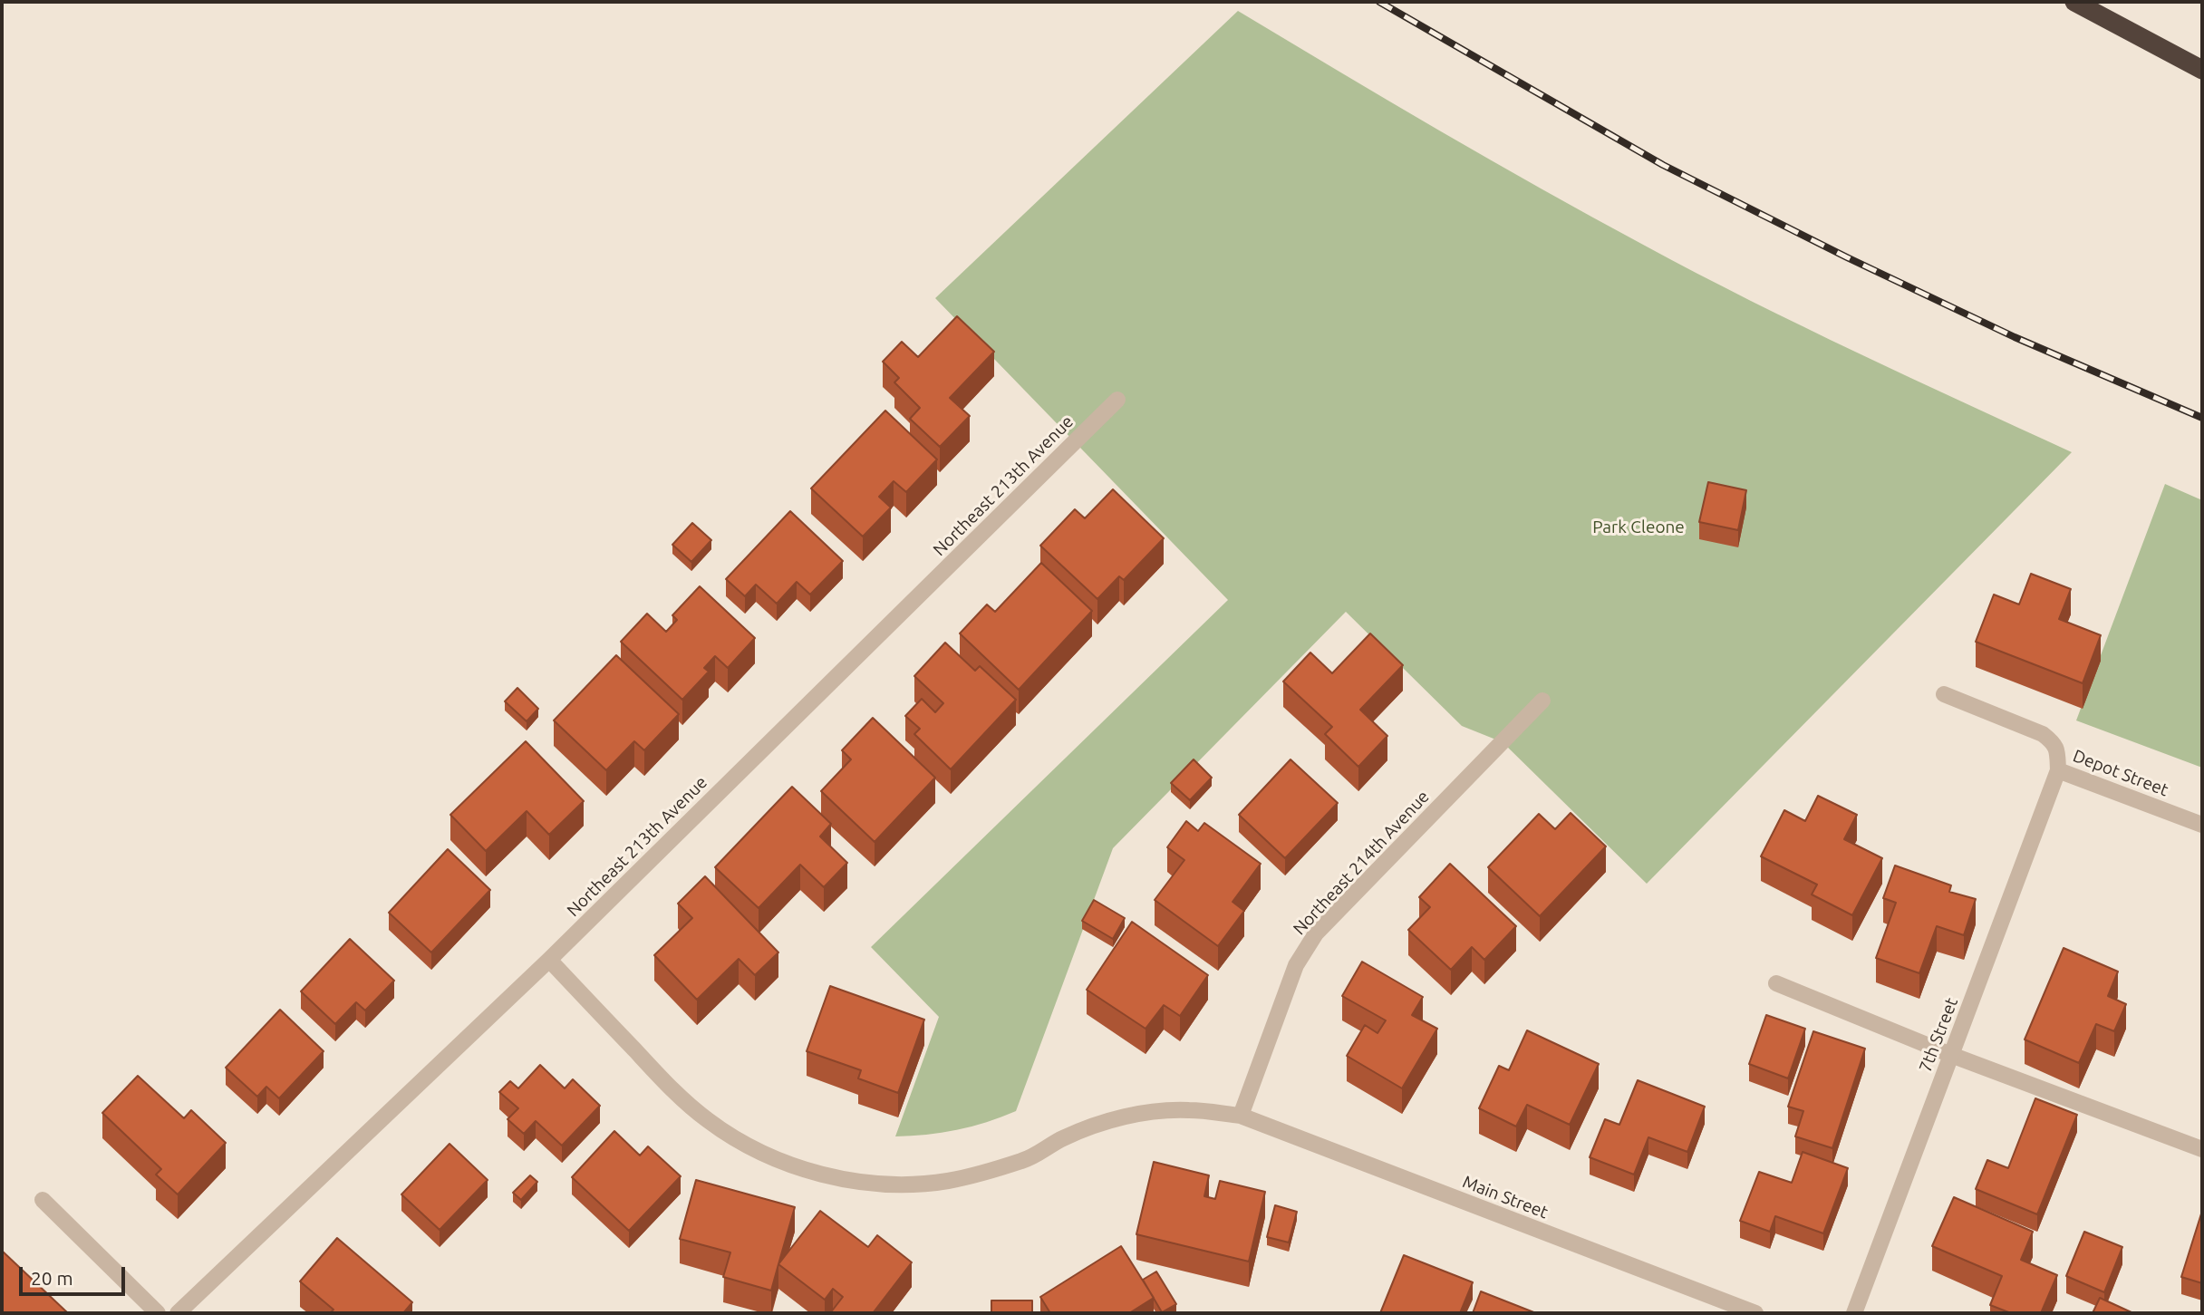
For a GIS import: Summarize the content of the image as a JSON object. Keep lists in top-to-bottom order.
{
  "streets": {
    "street": [
      "Northeast 213th Avenue",
      "Depot Street",
      "Northeast 214th Avenue",
      "7th Street",
      "Main Street"
    ]
  },
  "crossings": [
    ["Northeast 213th Avenue", "Main Street"],
    ["Depot Street", "7th Street"],
    ["Northeast 214th Avenue", "Main Street"]
  ],
  "parks": ["Park Cleone"],
  "scale_bar": "20 m"
}
